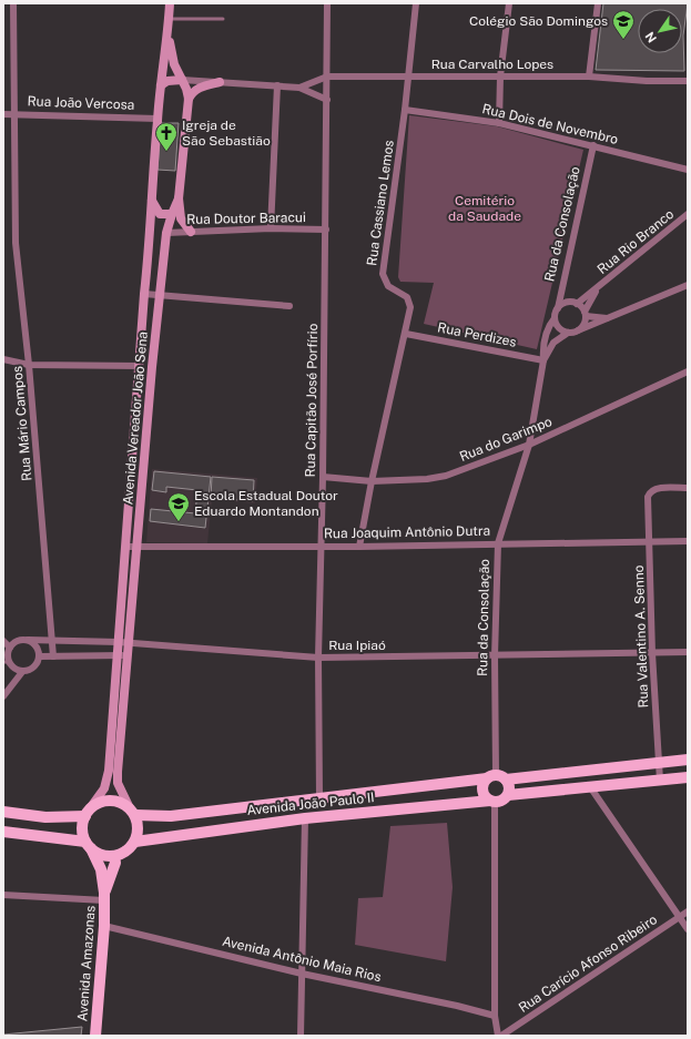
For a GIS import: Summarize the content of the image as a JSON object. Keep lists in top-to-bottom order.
{
  "streets": {
    "main road": ["Avenida Vereador João Sena", "Avenida João Paulo II", "Avenida Amazonas"],
    "street": [
      "Rua Carvalho Lopes",
      "Rua João Vercosa",
      "Rua Dois de Novembro",
      "Rua Cassiano Lemos",
      "Rua Doutor Baracui",
      "Rua da Consolação",
      "Rua Rio Branco",
      "Rua Perdizes",
      "Rua Capitão José Porfírio",
      "Rua Mário Campos",
      "Rua do Garimpo",
      "Rua Joaquim Antônio Dutra",
      "Rua Valentino A. Senno",
      "Rua Ipiaó",
      "Avenida Antônio Maia Rios",
      "Rua Carício Afonso Ribeiro"
    ]
  },
  "crossings": [
    ["Rua Carvalho Lopes", "Rua Cassiano Lemos"],
    ["Rua Carvalho Lopes", "Rua Capitão José Porfírio"],
    ["Rua Carvalho Lopes", "Avenida Vereador João Sena"],
    ["Rua João Vercosa", "Avenida Vereador João Sena"],
    ["Rua João Vercosa", "Rua Mário Campos"],
    ["Rua Dois de Novembro", "Rua Cassiano Lemos"],
    ["Rua Dois de Novembro", "Rua da Consolação"],
    ["Rua Cassiano Lemos", "Rua Perdizes"],
    ["Rua Cassiano Lemos", "Rua do Garimpo"],
    ["Rua Cassiano Lemos", "Rua Joaquim Antônio Dutra"],
    ["Rua Doutor Baracui", "Rua Capitão José Porfírio"],
    ["Rua Doutor Baracui", "Avenida Vereador João Sena"],
    ["Rua da Consolação", "Rua Rio Branco"],
    ["Rua da Consolação", "Rua Perdizes"],
    ["Rua da Consolação", "Rua do Garimpo"],
    ["Rua da Consolação", "Rua Joaquim Antônio Dutra"],
    ["Rua da Consolação", "Rua Ipiaó"],
    ["Rua da Consolação", "Avenida João Paulo II"],
    ["Rua Capitão José Porfírio", "Rua do Garimpo"],
    ["Rua Capitão José Porfírio", "Rua Joaquim Antônio Dutra"],
    ["Rua Capitão José Porfírio", "Rua Ipiaó"],
    ["Rua Capitão José Porfírio", "Avenida João Paulo II"],
    ["Avenida Vereador João Sena", "Rua Joaquim Antônio Dutra"],
    ["Avenida Vereador João Sena", "Rua Ipiaó"],
    ["Avenida Vereador João Sena", "Avenida João Paulo II"],
    ["Rua Mário Campos", "Rua Ipiaó"],
    ["Rua Joaquim Antônio Dutra", "Rua Valentino A. Senno"],
    ["Rua Valentino A. Senno", "Rua Ipiaó"],
    ["Rua Valentino A. Senno", "Avenida João Paulo II"],
    ["Avenida Antônio Maia Rios", "Avenida Amazonas"]
  ],
  "parks": ["Cemitério da Saudade"],
  "places": {
    "school or university": ["Colégio São Domingos", "Escola Estadual Doutor Eduardo Montandon"],
    "church": ["Igreja de São Sebastião"]
  },
  "north": "bottom left"
}
